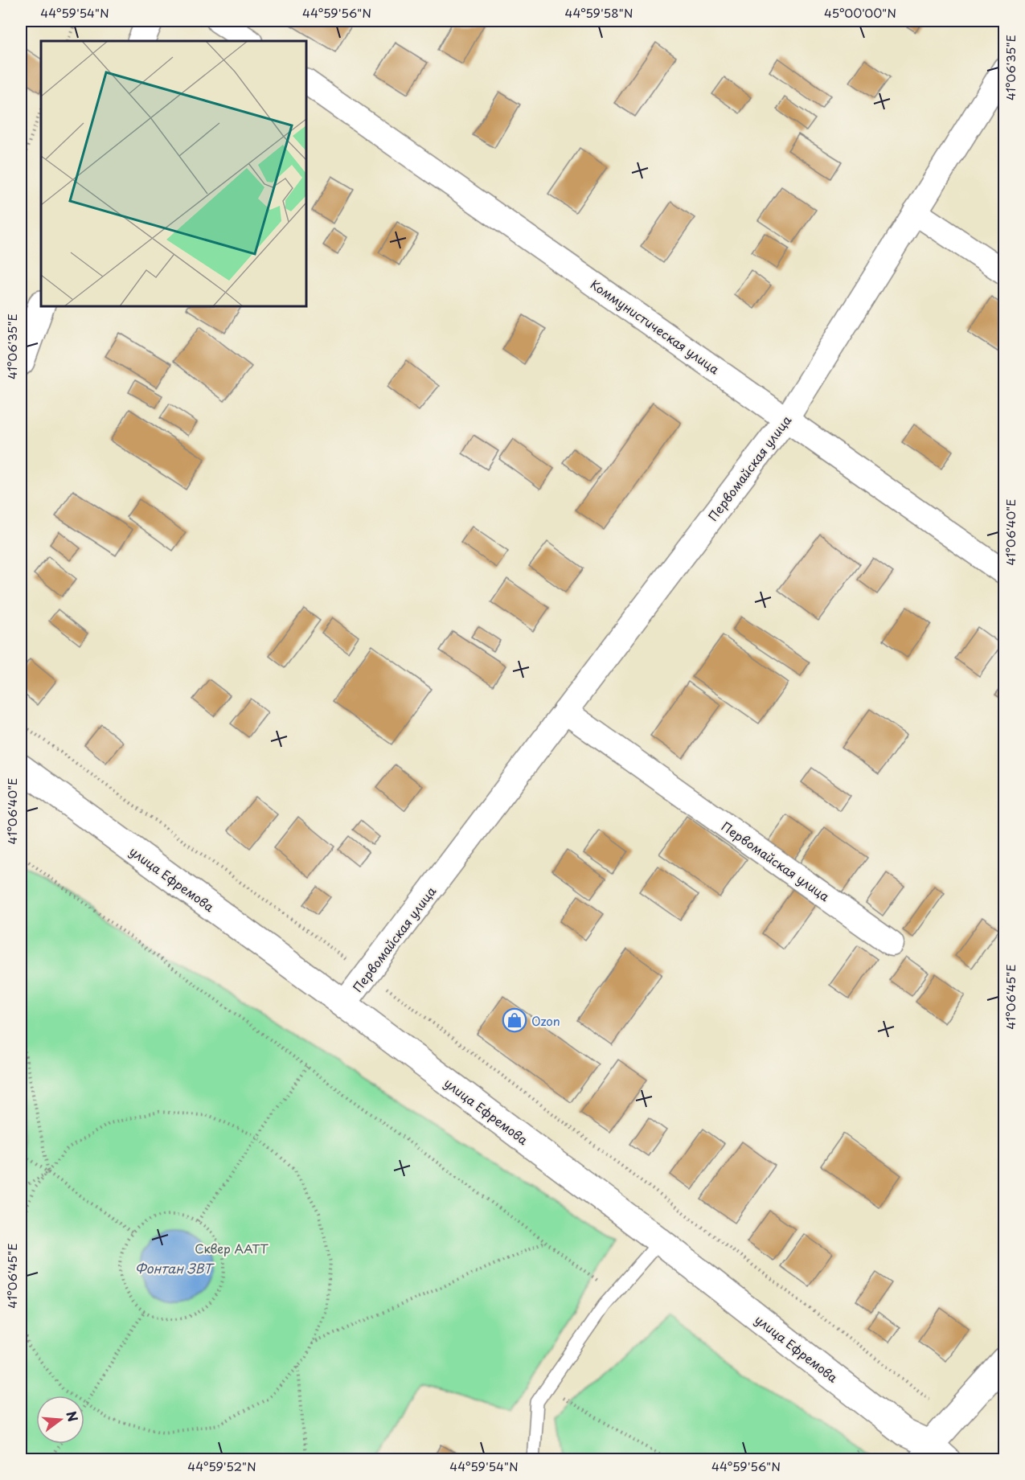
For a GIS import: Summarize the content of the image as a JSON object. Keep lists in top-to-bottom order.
{
  "streets": {
    "main road": ["улица Ефремова"],
    "street": ["Коммунистическая улица", "Первомайская улица"]
  },
  "crossings": [
    ["Коммунистическая улица", "Первомайская улица"],
    ["Первомайская улица", "улица Ефремова"]
  ],
  "water": ["Фонтан ЗВТ"],
  "parks": ["Сквер ААТТ"],
  "places": {
    "shop": ["Ozon"]
  },
  "north": "right",
  "coordinates": [
    "44°59'54\"N",
    "44°59'56\"N",
    "44°59'58\"N",
    "45°00'00\"N",
    "41°06'35\"E",
    "41°06'40\"E",
    "41°06'45\"E",
    "44°59'52\"N"
  ]
}
